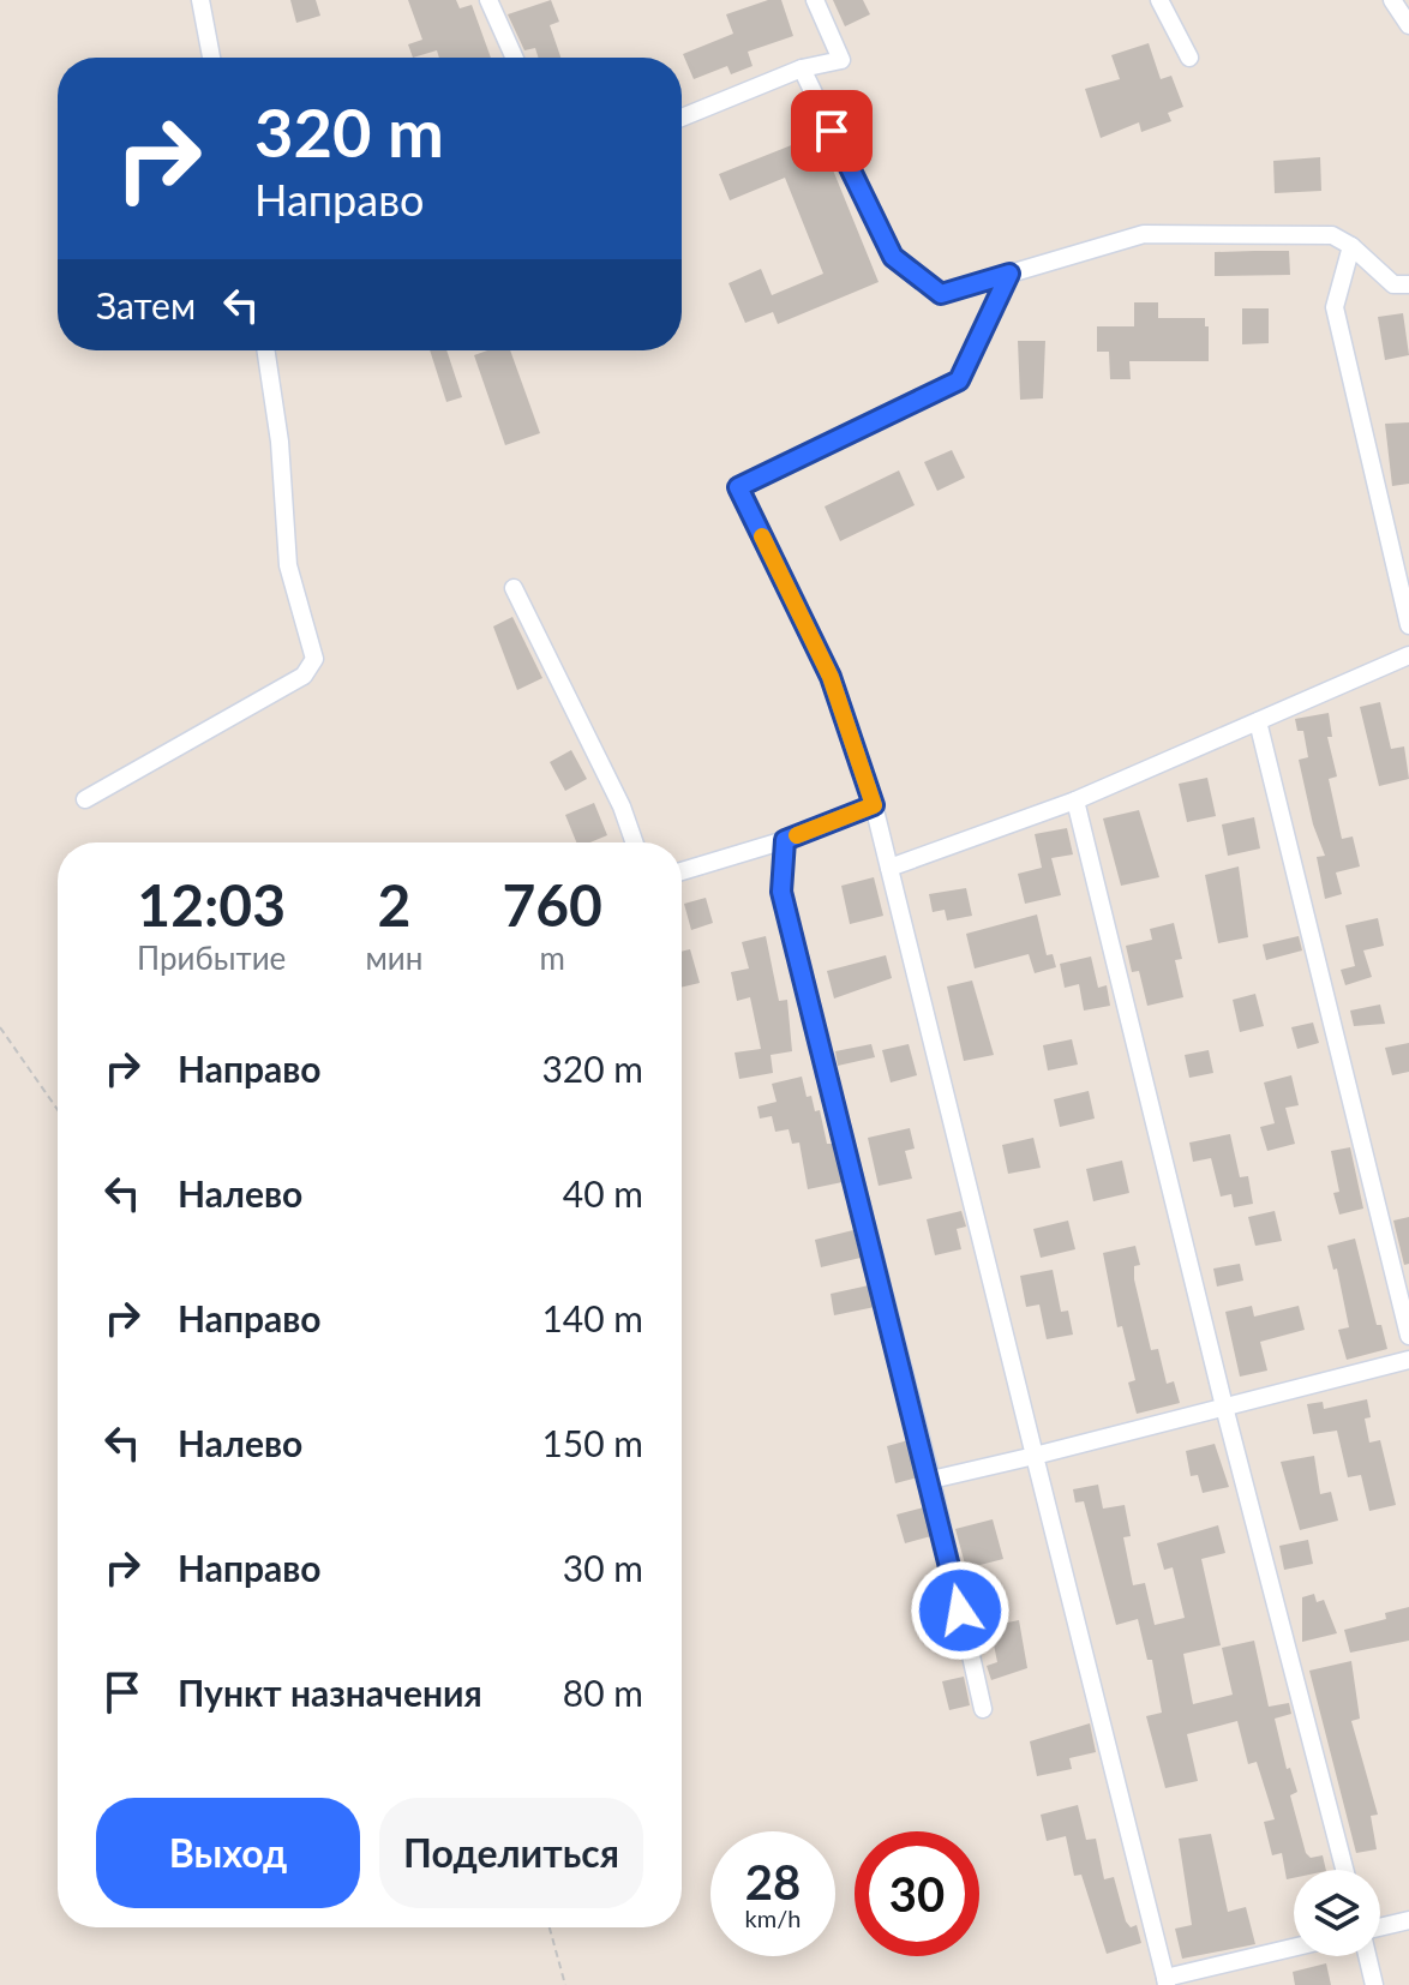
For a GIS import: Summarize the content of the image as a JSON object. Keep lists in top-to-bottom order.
{
  "page": {
    "turn": ["320 m", "Направо"],
    "then": "Затем",
    "eta": [
      "12:03",
      "Прибытие",
      "2",
      "мин",
      "760",
      "m"
    ],
    "list": [
      {
        "name": "Направо",
        "value": "320 m"
      },
      {
        "name": "Налево",
        "value": "40 m"
      },
      {
        "name": "Направо",
        "value": "140 m"
      },
      {
        "name": "Налево",
        "value": "150 m"
      },
      {
        "name": "Направо",
        "value": "30 m"
      },
      {
        "name": "Пункт назначения",
        "value": "80 m"
      }
    ],
    "buttons": ["Выход", "Поделиться"],
    "speed": "28 km/h",
    "limit": "30"
  }
}
